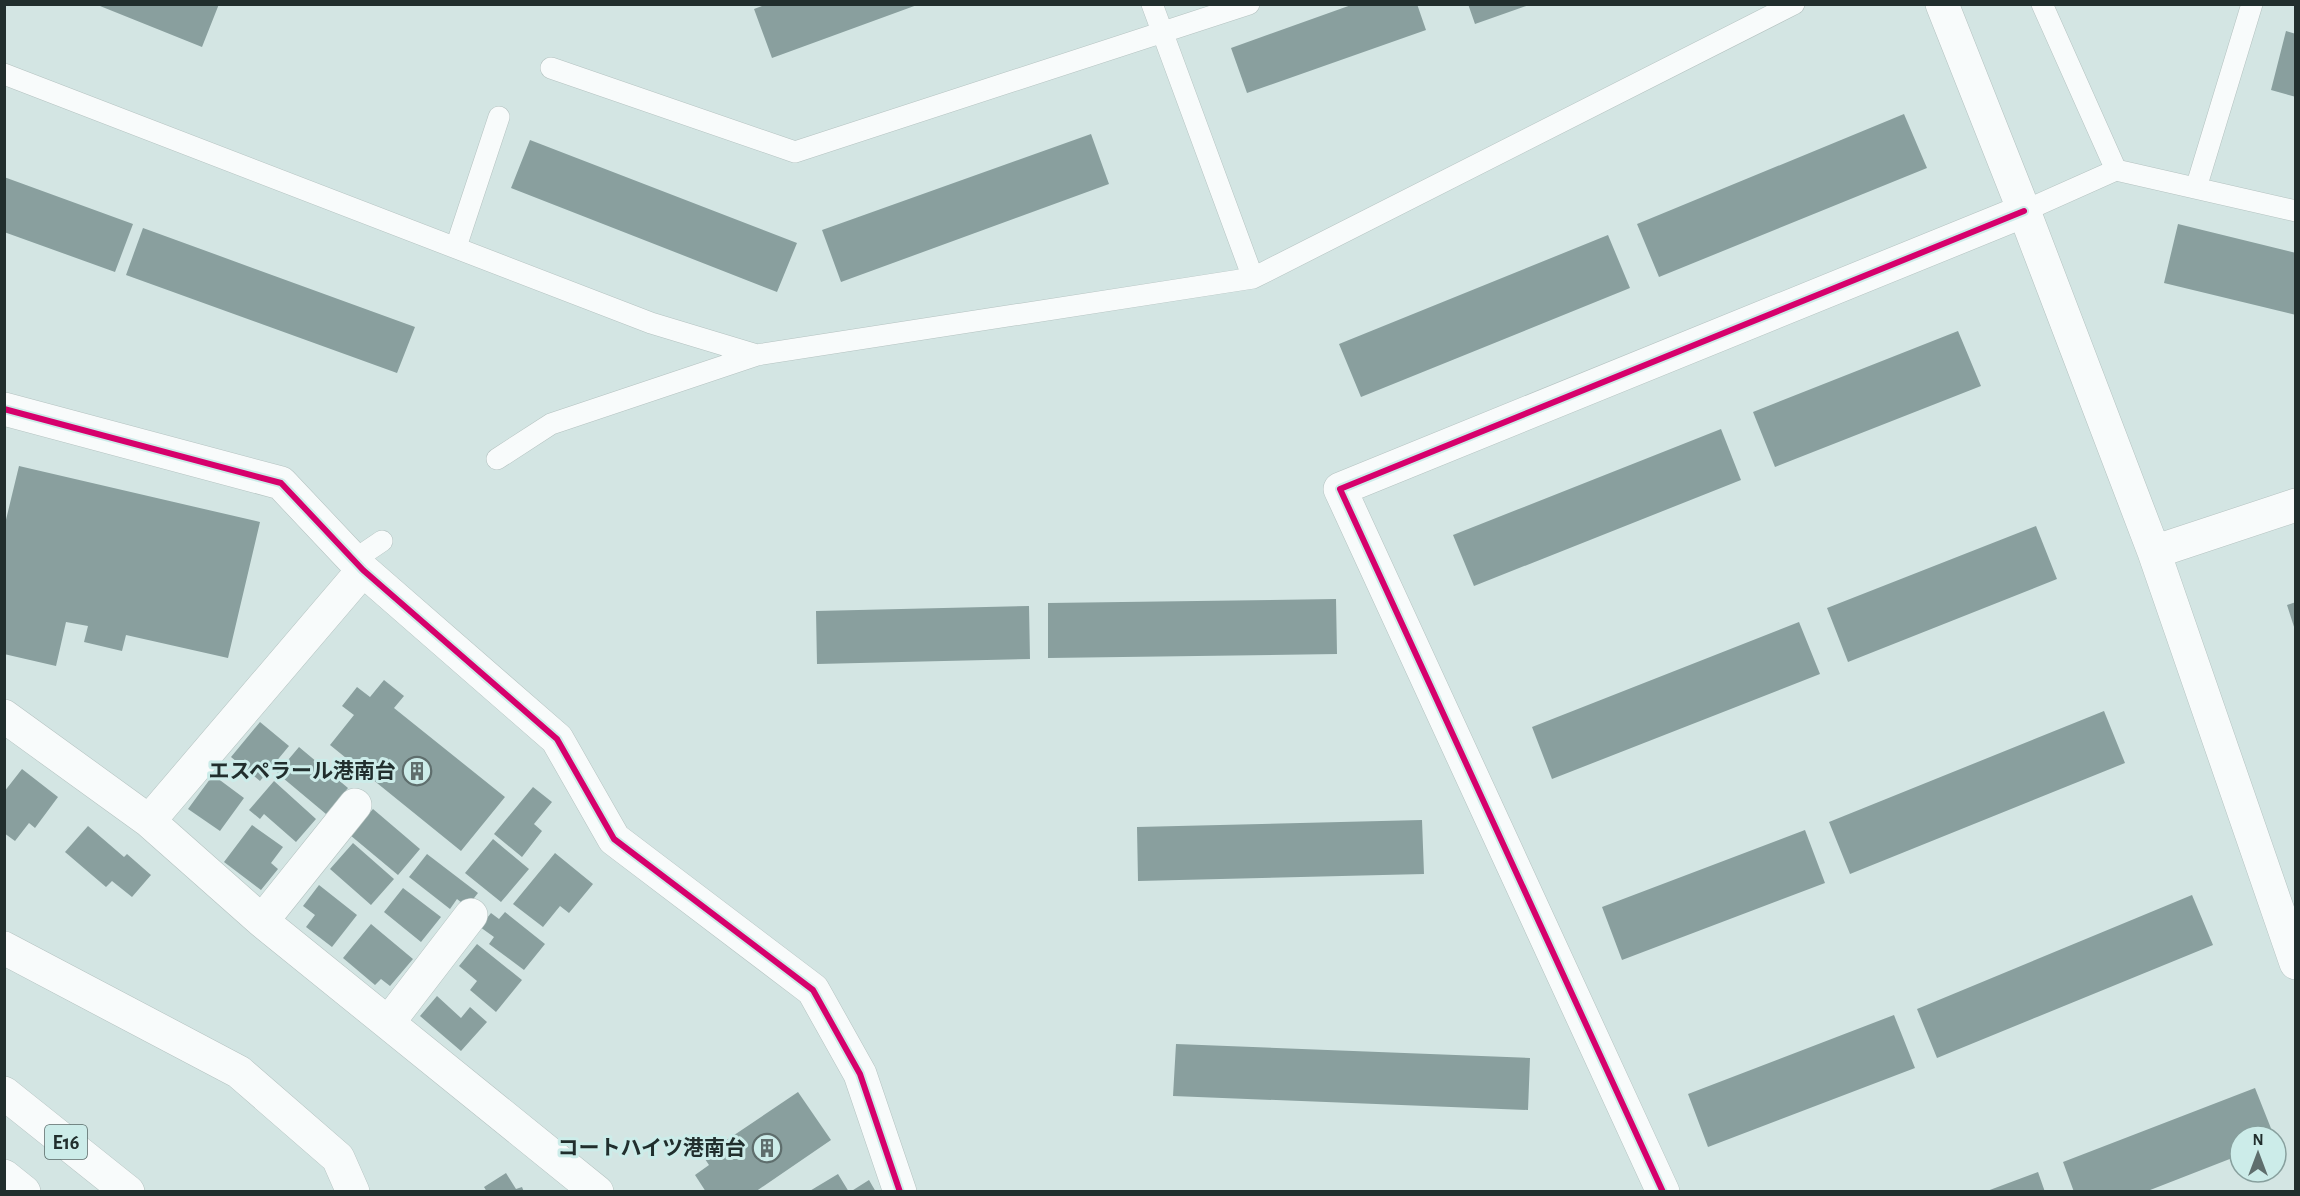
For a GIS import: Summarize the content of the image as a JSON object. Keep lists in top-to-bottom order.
{
  "streets": {
    "main road": ["E16"]
  },
  "places": {
    "building": ["エスペラール港南台", "コートハイツ港南台"]
  },
  "north": "top"
}
